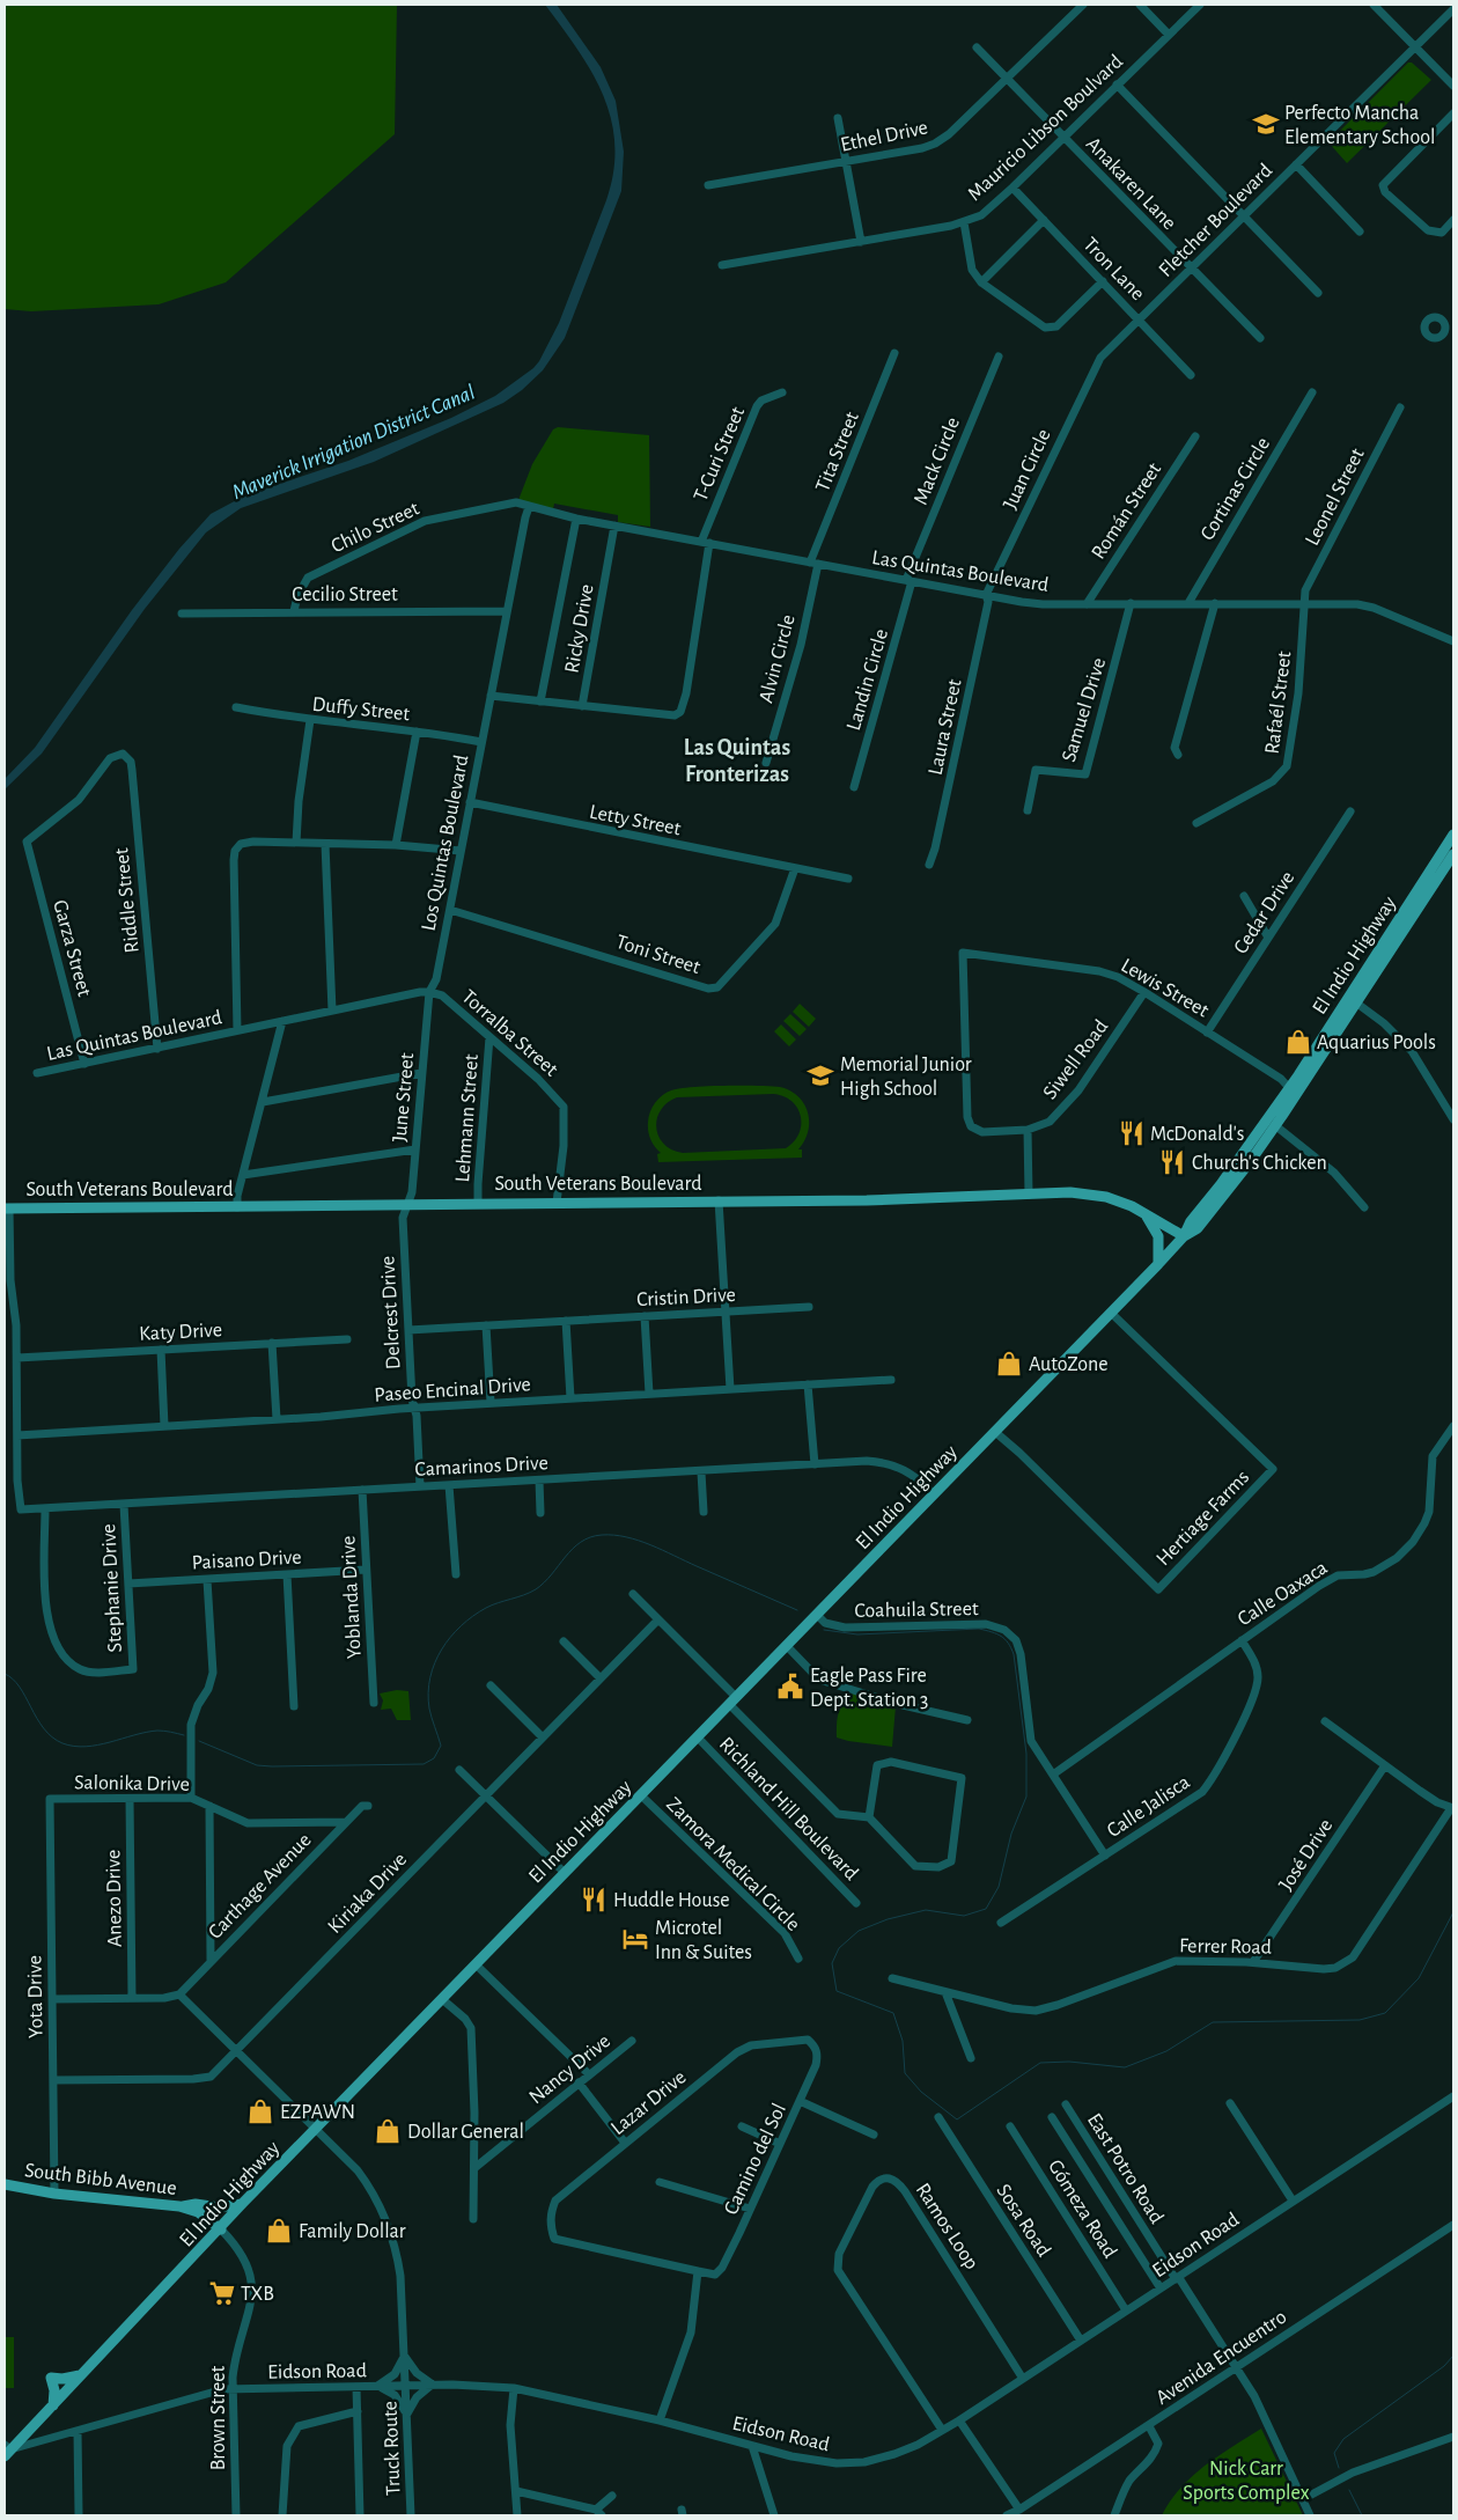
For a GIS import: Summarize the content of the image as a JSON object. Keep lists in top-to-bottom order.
{
  "streets": {
    "main road": ["El Indio Highway", "South Veterans Boulevard", "South Bibb Avenue"],
    "street": [
      "Mauricio Libson Boulvard",
      "Ethel Drive",
      "Anakaren Lane",
      "Fletcher Boulevard",
      "Tron Lane",
      "Tita Street",
      "T-Curi Street",
      "Mack Circle",
      "Juan Circle",
      "Cortinas Circle",
      "Leonel Street",
      "Román Street",
      "Chilo Street",
      "Las Quintas Boulevard",
      "Cecilio Street",
      "Ricky Drive",
      "Alvin Circle",
      "Landin Circle",
      "Rafaél Street",
      "Duffy Street",
      "Samuel Drive",
      "Laura Street",
      "Letty Street",
      "Los Quintas Boulevard",
      "Riddle Street",
      "Cedar Drive",
      "Garza Street",
      "Toni Street",
      "Lewis Street",
      "Torralba Street",
      "Siwell Road",
      "June Street",
      "Lehmann Street",
      "Cristin Drive",
      "Delcrest Drive",
      "Katy Drive",
      "Paseo Encinal Drive",
      "Camarinos Drive",
      "Hertiage Farms",
      "Paisano Drive",
      "Stephanie Drive",
      "Calle Oaxaca",
      "Yoblanda Drive",
      "Coahuila Street",
      "Salonika Drive",
      "Calle Jalisca",
      "Richland Hill Boulevard",
      "José Drive",
      "Zamora Medical Circle",
      "Carthage Avenue",
      "Kiriaka Drive",
      "Anezo Drive",
      "Ferrer Road",
      "Yota Drive",
      "Nancy Drive",
      "Lazar Drive",
      "Camino del Sol",
      "East Potro Road",
      "Gómeza Road",
      "Sosa Road",
      "Ramos Loop",
      "Eidson Road",
      "Avenida Encuentro",
      "Brown Street",
      "Truck Route"
    ]
  },
  "crossings": [
    ["Mauricio Libson Boulvard", "Anakaren Lane"],
    ["Mauricio Libson Boulvard", "Tron Lane"],
    ["Ethel Drive", "Anakaren Lane"],
    ["Anakaren Lane", "Fletcher Boulevard"],
    ["Fletcher Boulevard", "Tron Lane"],
    ["Fletcher Boulevard", "Juan Circle"],
    ["Tita Street", "Las Quintas Boulevard"],
    ["Tita Street", "Alvin Circle"],
    ["T-Curi Street", "Las Quintas Boulevard"],
    ["T-Curi Street", "Ricky Drive"],
    ["Mack Circle", "Las Quintas Boulevard"],
    ["Mack Circle", "Landin Circle"],
    ["Juan Circle", "Las Quintas Boulevard"],
    ["Juan Circle", "Laura Street"],
    ["Cortinas Circle", "Las Quintas Boulevard"],
    ["Leonel Street", "Las Quintas Boulevard"],
    ["Leonel Street", "Rafaél Street"],
    ["Román Street", "Las Quintas Boulevard"],
    ["Chilo Street", "Las Quintas Boulevard"],
    ["Chilo Street", "Cecilio Street"],
    ["Chilo Street", "Los Quintas Boulevard"],
    ["Las Quintas Boulevard", "Ricky Drive"],
    ["Las Quintas Boulevard", "Alvin Circle"],
    ["Las Quintas Boulevard", "Landin Circle"],
    ["Las Quintas Boulevard", "Rafaél Street"],
    ["Las Quintas Boulevard", "Samuel Drive"],
    ["Las Quintas Boulevard", "Laura Street"],
    ["Las Quintas Boulevard", "Los Quintas Boulevard"],
    ["Las Quintas Boulevard", "Riddle Street"],
    ["Las Quintas Boulevard", "Garza Street"],
    ["Cecilio Street", "Los Quintas Boulevard"],
    ["Duffy Street", "Los Quintas Boulevard"],
    ["Letty Street", "Los Quintas Boulevard"],
    ["Letty Street", "Toni Street"],
    ["Los Quintas Boulevard", "Toni Street"],
    ["Los Quintas Boulevard", "Torralba Street"],
    ["Los Quintas Boulevard", "June Street"],
    ["Riddle Street", "Garza Street"],
    ["Cedar Drive", "Lewis Street"],
    ["El Indio Highway", "Lewis Street"],
    ["El Indio Highway", "South Veterans Boulevard"],
    ["El Indio Highway", "Camarinos Drive"],
    ["El Indio Highway", "Hertiage Farms"],
    ["El Indio Highway", "Coahuila Street"],
    ["El Indio Highway", "Richland Hill Boulevard"],
    ["El Indio Highway", "Zamora Medical Circle"],
    ["El Indio Highway", "South Bibb Avenue"],
    ["El Indio Highway", "Eidson Road"],
    ["El Indio Highway", "Brown Street"],
    ["El Indio Highway", "Truck Route"],
    ["Lewis Street", "Siwell Road"],
    ["Torralba Street", "June Street"],
    ["Torralba Street", "Lehmann Street"],
    ["Torralba Street", "South Veterans Boulevard"],
    ["June Street", "South Veterans Boulevard"],
    ["June Street", "Delcrest Drive"],
    ["Lehmann Street", "South Veterans Boulevard"],
    ["South Veterans Boulevard", "Delcrest Drive"],
    ["Cristin Drive", "Delcrest Drive"],
    ["Delcrest Drive", "Paseo Encinal Drive"],
    ["Delcrest Drive", "Camarinos Drive"],
    ["Paseo Encinal Drive", "Camarinos Drive"],
    ["Camarinos Drive", "Stephanie Drive"],
    ["Camarinos Drive", "Yoblanda Drive"],
    ["Paisano Drive", "Stephanie Drive"],
    ["Paisano Drive", "Yoblanda Drive"],
    ["Calle Oaxaca", "Coahuila Street"],
    ["Calle Oaxaca", "Calle Jalisca"],
    ["Salonika Drive", "Carthage Avenue"],
    ["Salonika Drive", "Anezo Drive"],
    ["Salonika Drive", "Yota Drive"],
    ["José Drive", "Ferrer Road"],
    ["Carthage Avenue", "Truck Route"],
    ["Kiriaka Drive", "Yota Drive"],
    ["Kiriaka Drive", "Truck Route"],
    ["Yota Drive", "South Bibb Avenue"],
    ["Lazar Drive", "Camino del Sol"],
    ["East Potro Road", "Eidson Road"],
    ["East Potro Road", "Avenida Encuentro"],
    ["South Bibb Avenue", "Brown Street"],
    ["Gómeza Road", "Eidson Road"],
    ["Sosa Road", "Eidson Road"],
    ["Ramos Loop", "Eidson Road"],
    ["Eidson Road", "Brown Street"],
    ["Eidson Road", "Truck Route"]
  ],
  "districts": ["Las Quintas Fronterizas"],
  "water": ["Maverick Irrigation District Canal"],
  "parks": ["Nick Carr Sports Complex"],
  "places": {
    "school or university": ["Perfecto Mancha Elementary School", "Memorial Junior High School"],
    "shop": [
      "Aquarius Pools",
      "AutoZone",
      "EZPAWN",
      "Dollar General",
      "Family Dollar"
    ],
    "restaurant": ["McDonald's", "Church's Chicken", "Huddle House"],
    "public building": ["Eagle Pass Fire Dept. Station 3"],
    "hotel": ["Microtel Inn & Suites"],
    "supermarket": ["TXB"]
  }
}
